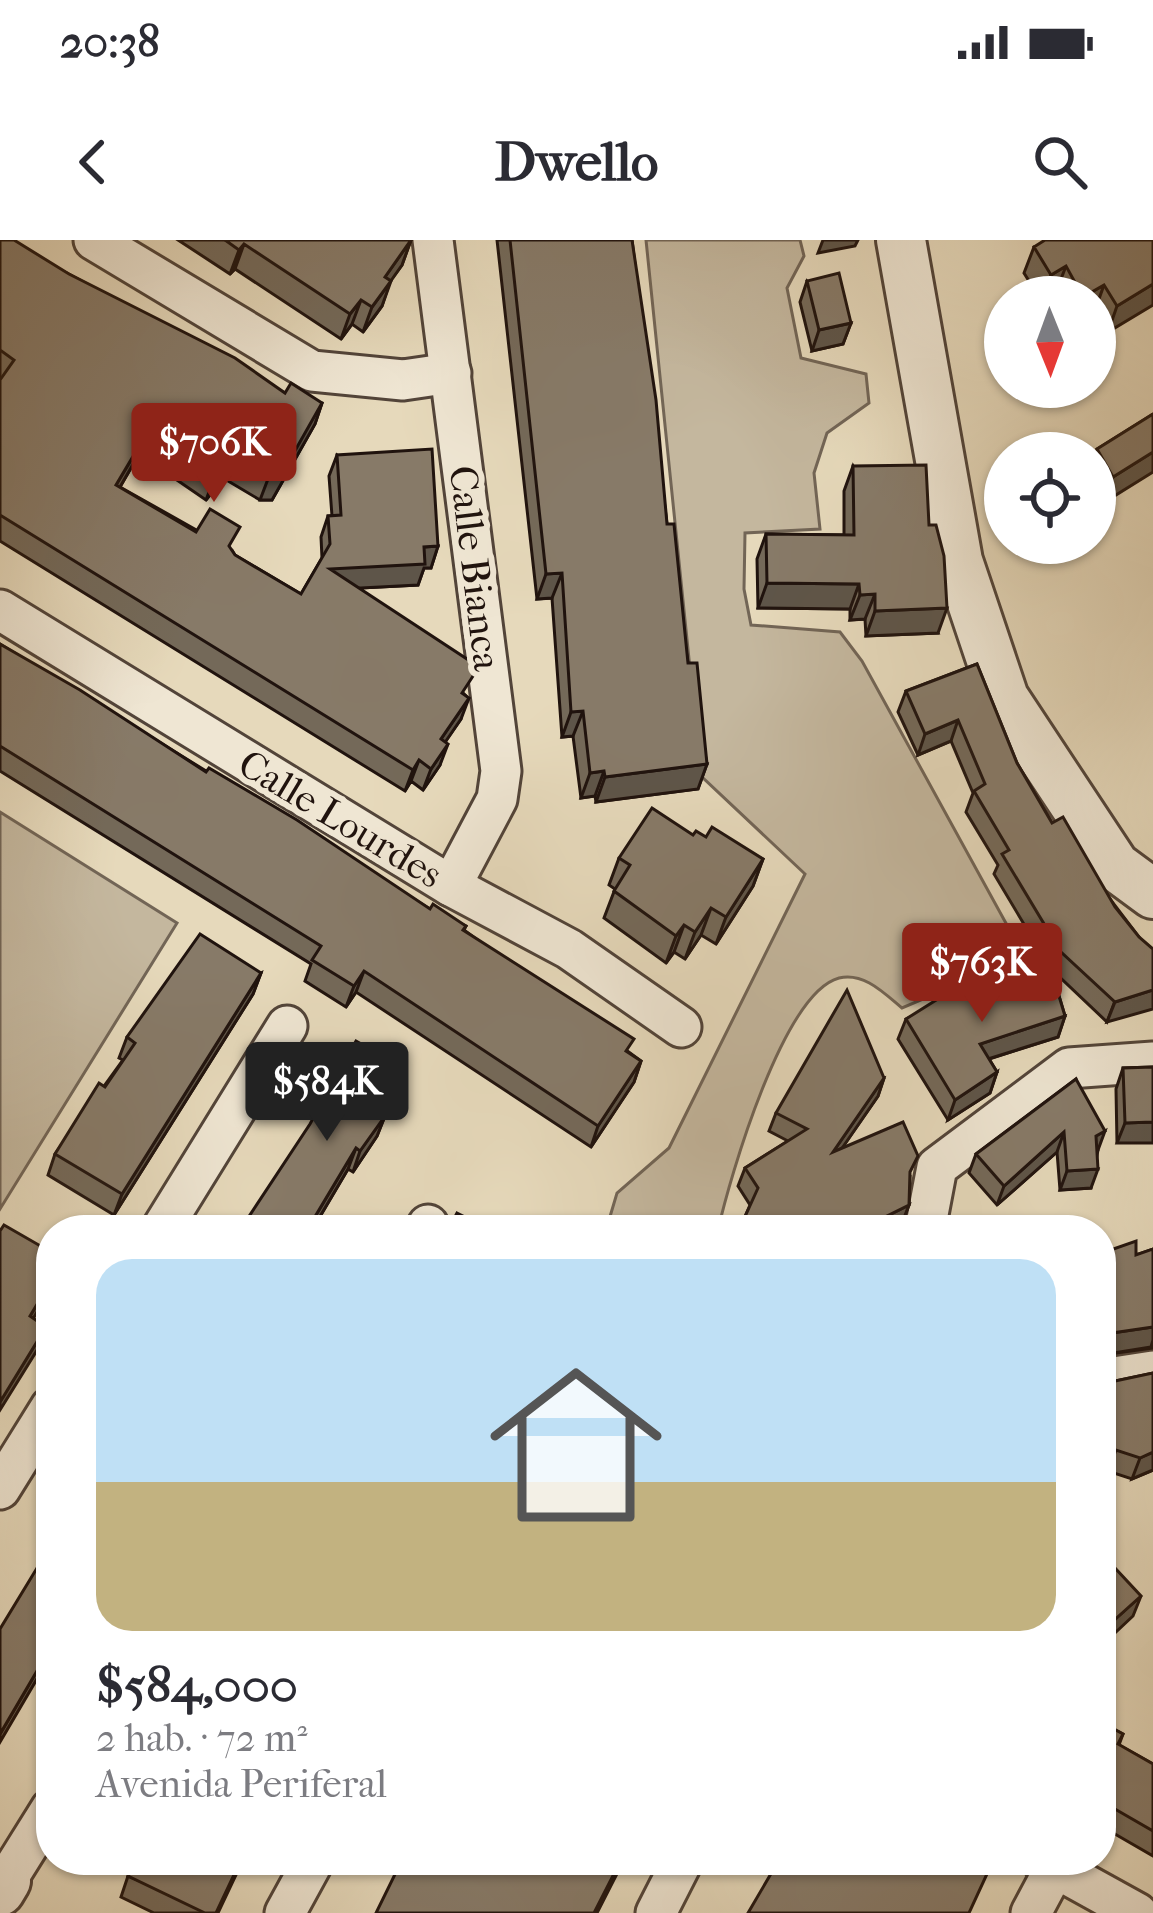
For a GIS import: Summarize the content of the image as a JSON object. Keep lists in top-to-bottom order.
{
  "streets": {
    "street": ["Calle Bianca", "Calle Lourdes"]
  },
  "crossings": [
    ["Calle Bianca", "Calle Lourdes"]
  ],
  "north": "bottom",
  "page": {
    "status": "20:38",
    "header": "Dwello",
    "price": ["$706K", "$763K", "$584K"],
    "list": [
      {
        "name": "$584,000",
        "note": "2 hab. · 72 m² · Avenida Periferal"
      }
    ]
  }
}
